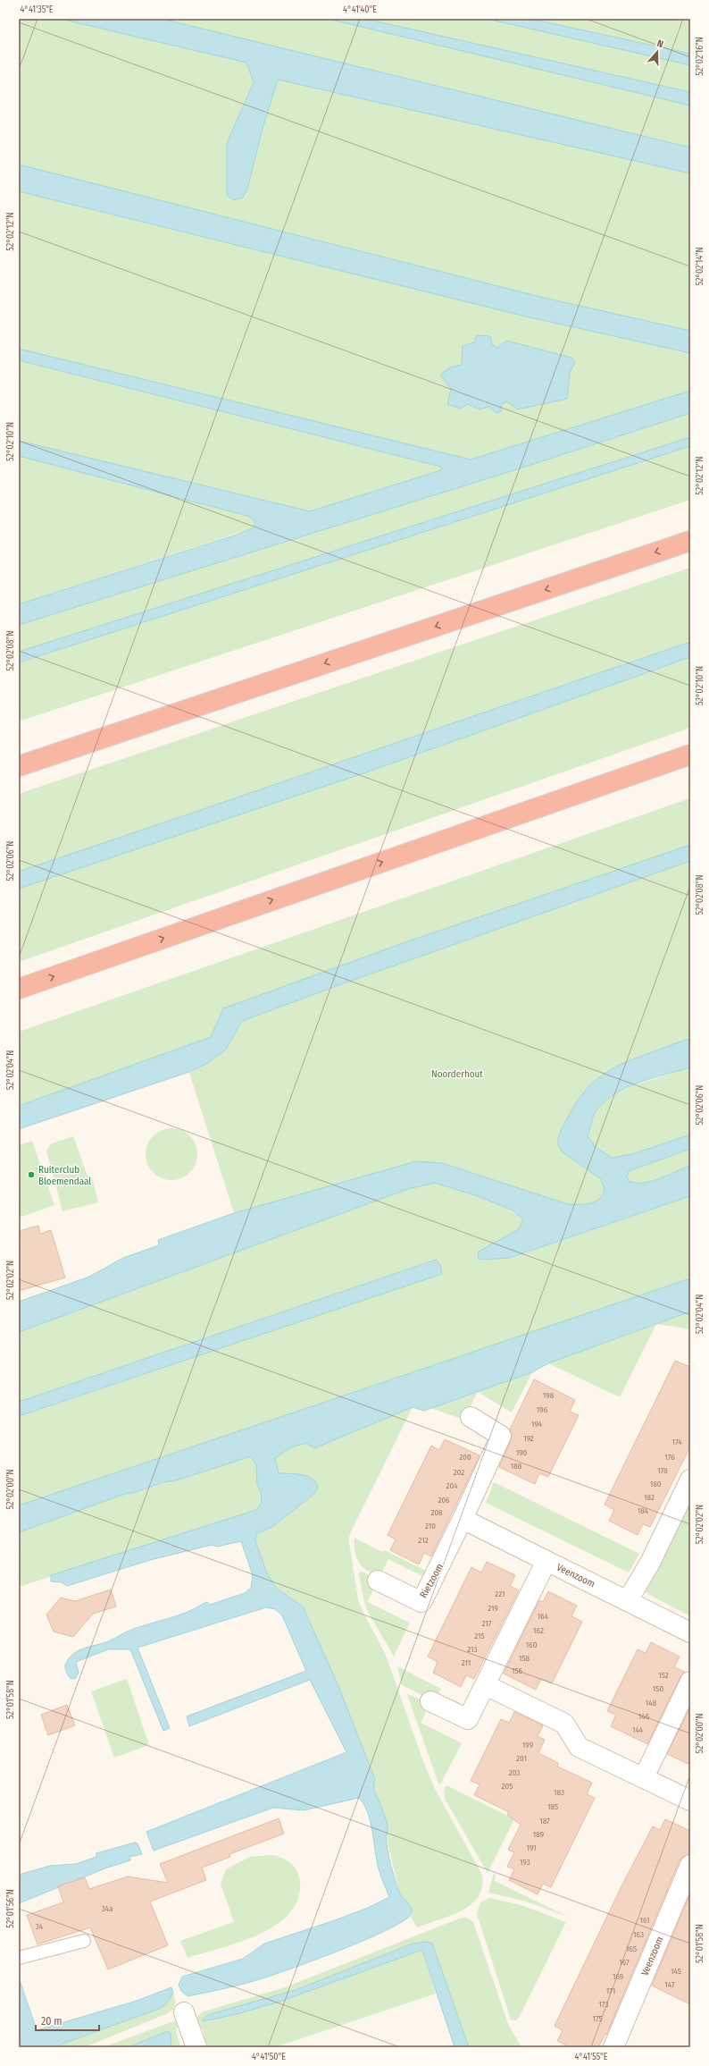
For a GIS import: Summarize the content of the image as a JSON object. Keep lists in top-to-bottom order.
{
  "streets": {
    "street": ["Veenzoom", "Rietzoom"]
  },
  "parks": ["Noorderhout"],
  "places": ["Ruiterclub Bloemendaal"],
  "house_numbers": [
    "198",
    "196",
    "194",
    "192",
    "174",
    "190",
    "200",
    "176",
    "188",
    "178",
    "202",
    "180",
    "204",
    "182",
    "206",
    "184",
    "208",
    "210",
    "212",
    "221",
    "219",
    "164",
    "217",
    "162",
    "215",
    "160",
    "213",
    "158",
    "211",
    "156",
    "152",
    "150",
    "148",
    "146",
    "144",
    "199",
    "201",
    "203",
    "205",
    "183",
    "185",
    "187",
    "189",
    "191",
    "193",
    "34a",
    "161",
    "34",
    "163",
    "165",
    "167",
    "145",
    "169",
    "147",
    "171",
    "173",
    "175"
  ],
  "scale_bar": "20 m",
  "north": "top",
  "coordinates": [
    "4°41'35\"E",
    "4°41'40\"E",
    "52°02'16\"N",
    "52°02'12\"N",
    "52°02'14\"N",
    "52°02'10\"N",
    "52°02'08\"N",
    "52°02'06\"N",
    "52°02'04\"N",
    "52°02'02\"N",
    "52°02'00\"N",
    "52°01'58\"N",
    "52°01'56\"N",
    "4°41'50\"E",
    "4°41'55\"E"
  ]
}
